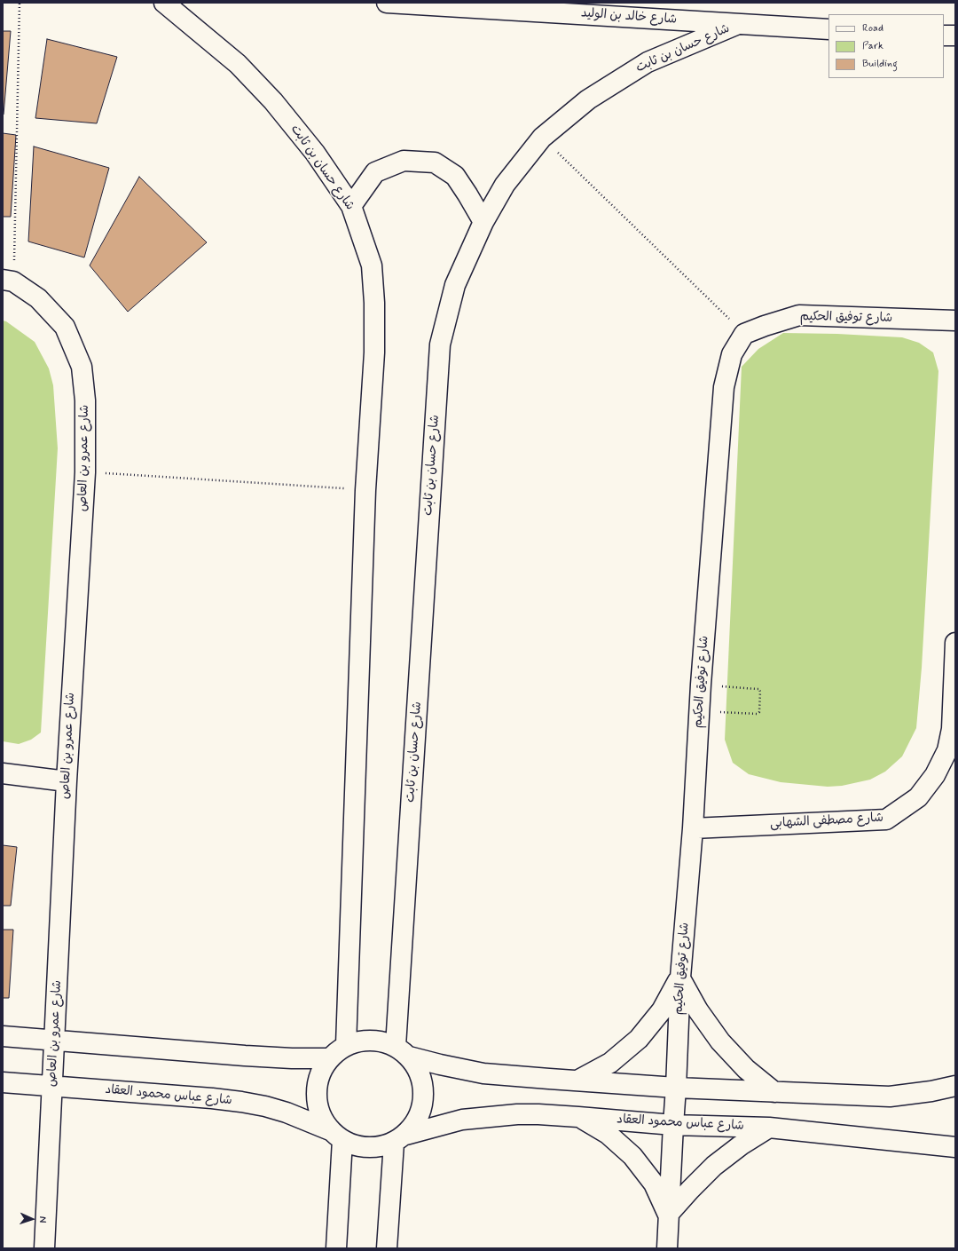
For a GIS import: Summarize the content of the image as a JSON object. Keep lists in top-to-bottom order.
{
  "streets": {
    "street": [
      "شارع خالد بن الوليد",
      "شارع حسان بن ثابت",
      "شارع توفيق الحكيم",
      "شارع عمرو بن العاص",
      "شارع مصطفى الشهابى",
      "شارع عباس محمود العقاد"
    ]
  },
  "crossings": [
    ["شارع خالد بن الوليد", "شارع حسان بن ثابت"],
    ["شارع حسان بن ثابت", "شارع عباس محمود العقاد"],
    ["شارع توفيق الحكيم", "شارع مصطفى الشهابى"],
    ["شارع توفيق الحكيم", "شارع عباس محمود العقاد"],
    ["شارع عمرو بن العاص", "شارع عباس محمود العقاد"]
  ],
  "legend": ["Road", "Park", "Building"],
  "north": "right"
}
